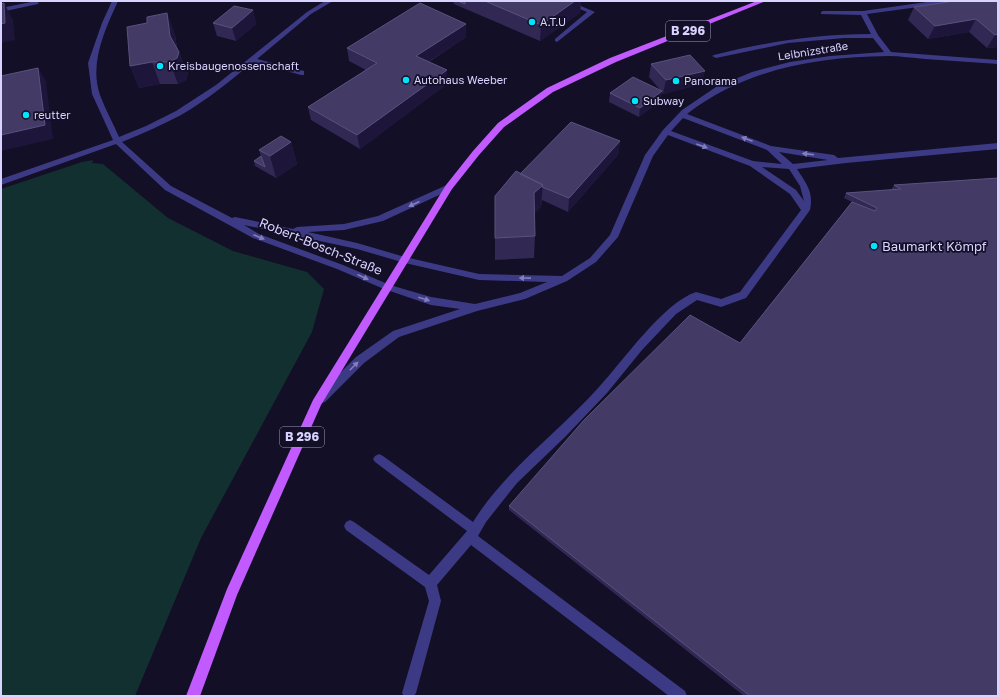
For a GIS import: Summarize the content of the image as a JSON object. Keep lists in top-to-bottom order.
{
  "streets": {
    "main road": ["B 296"],
    "street": ["Leibnizstraße", "Robert-Bosch-Straße"]
  },
  "crossings": [
    ["B 296", "Leibnizstraße"],
    ["B 296", "Robert-Bosch-Straße"],
    ["Leibnizstraße", "Robert-Bosch-Straße"]
  ],
  "places": [
    "A.T.U",
    "Kreisbaugenossenschaft",
    "Autohaus Weeber",
    "Panorama",
    "Subway",
    "reutter",
    "Baumarkt Kömpf"
  ]
}
